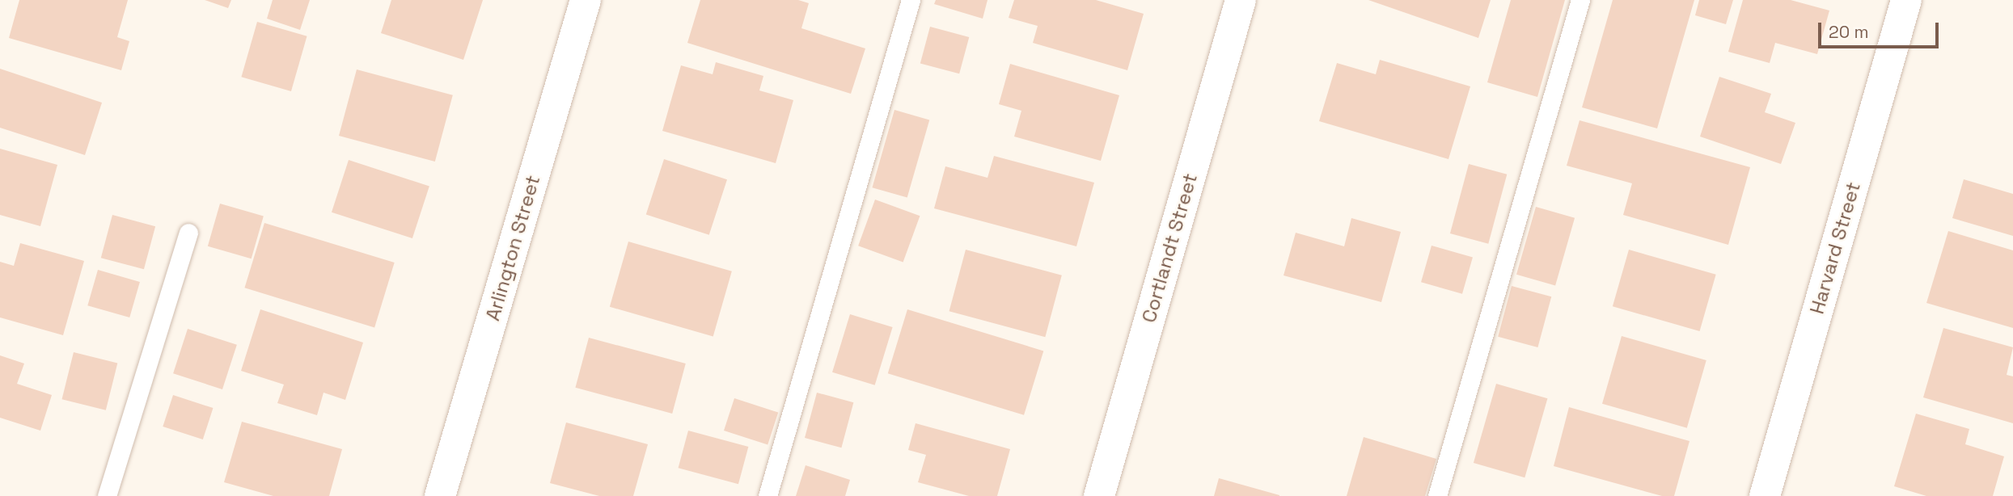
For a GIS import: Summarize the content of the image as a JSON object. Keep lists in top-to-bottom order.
{
  "streets": {
    "street": ["Arlington Street", "Cortlandt Street", "Harvard Street"]
  },
  "scale_bar": "20 m"
}
